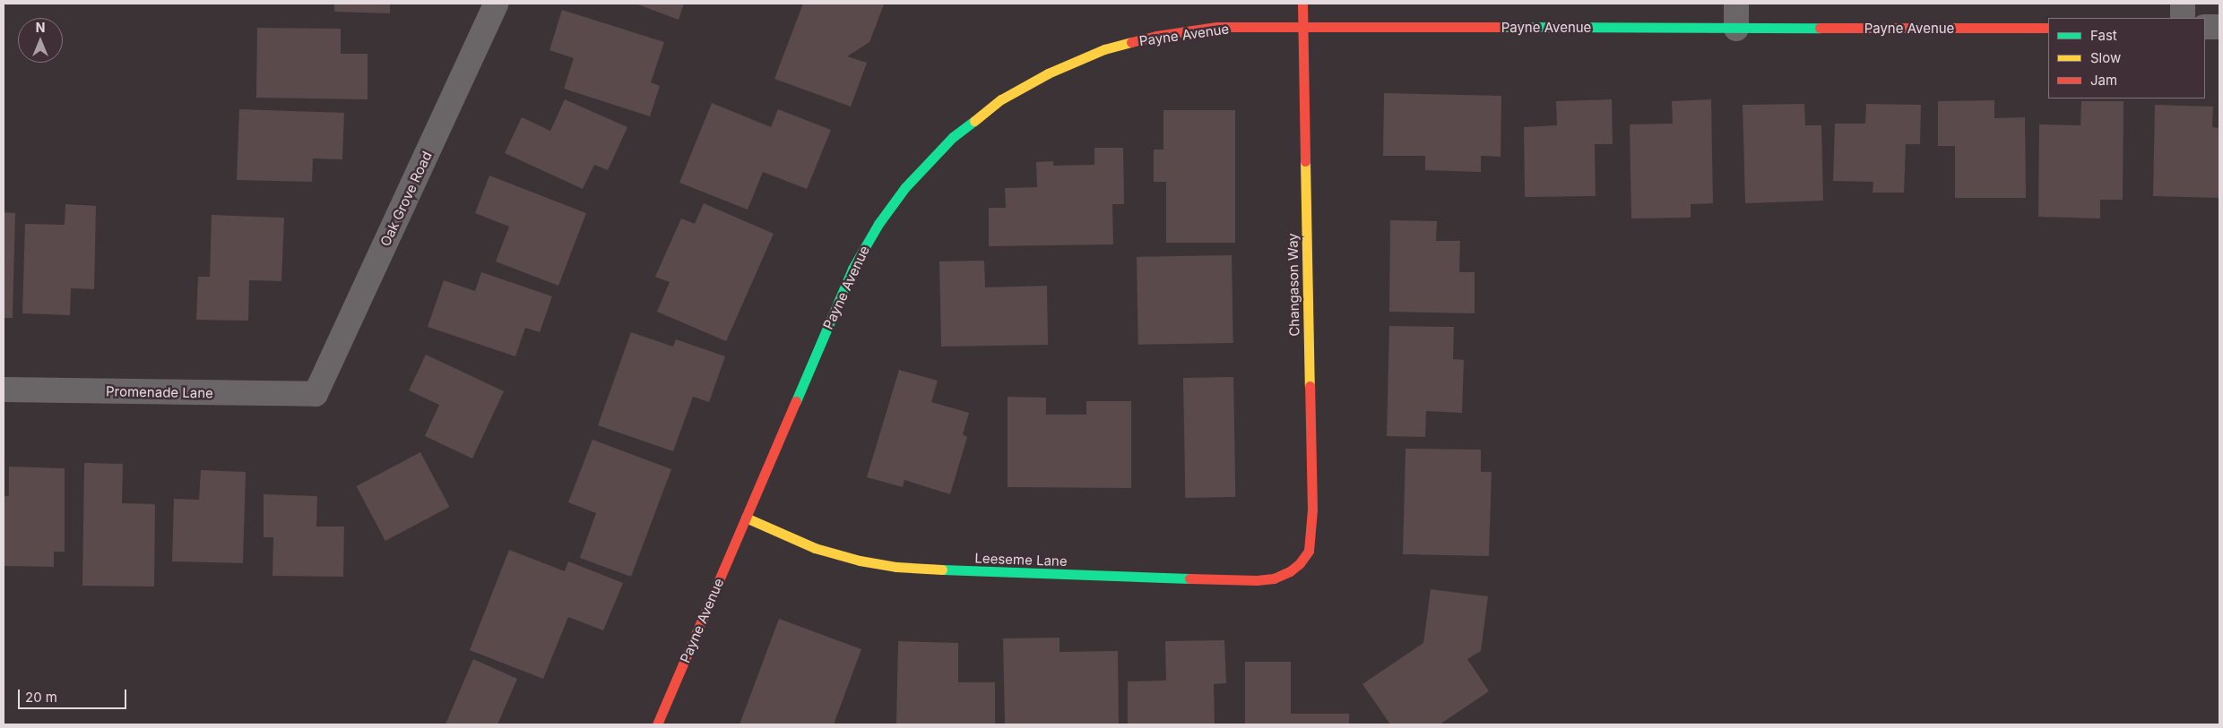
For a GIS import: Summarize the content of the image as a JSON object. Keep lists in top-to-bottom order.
{
  "streets": {
    "street": [
      "Payne Avenue",
      "Oak Grove Road",
      "Changason Way",
      "Promenade Lane",
      "Leeseme Lane"
    ]
  },
  "crossings": [
    ["Payne Avenue", "Changason Way"],
    ["Payne Avenue", "Leeseme Lane"],
    ["Oak Grove Road", "Promenade Lane"],
    ["Changason Way", "Leeseme Lane"]
  ],
  "legend": ["Fast", "Slow", "Jam"],
  "scale_bar": "20 m",
  "north": "top"
}
